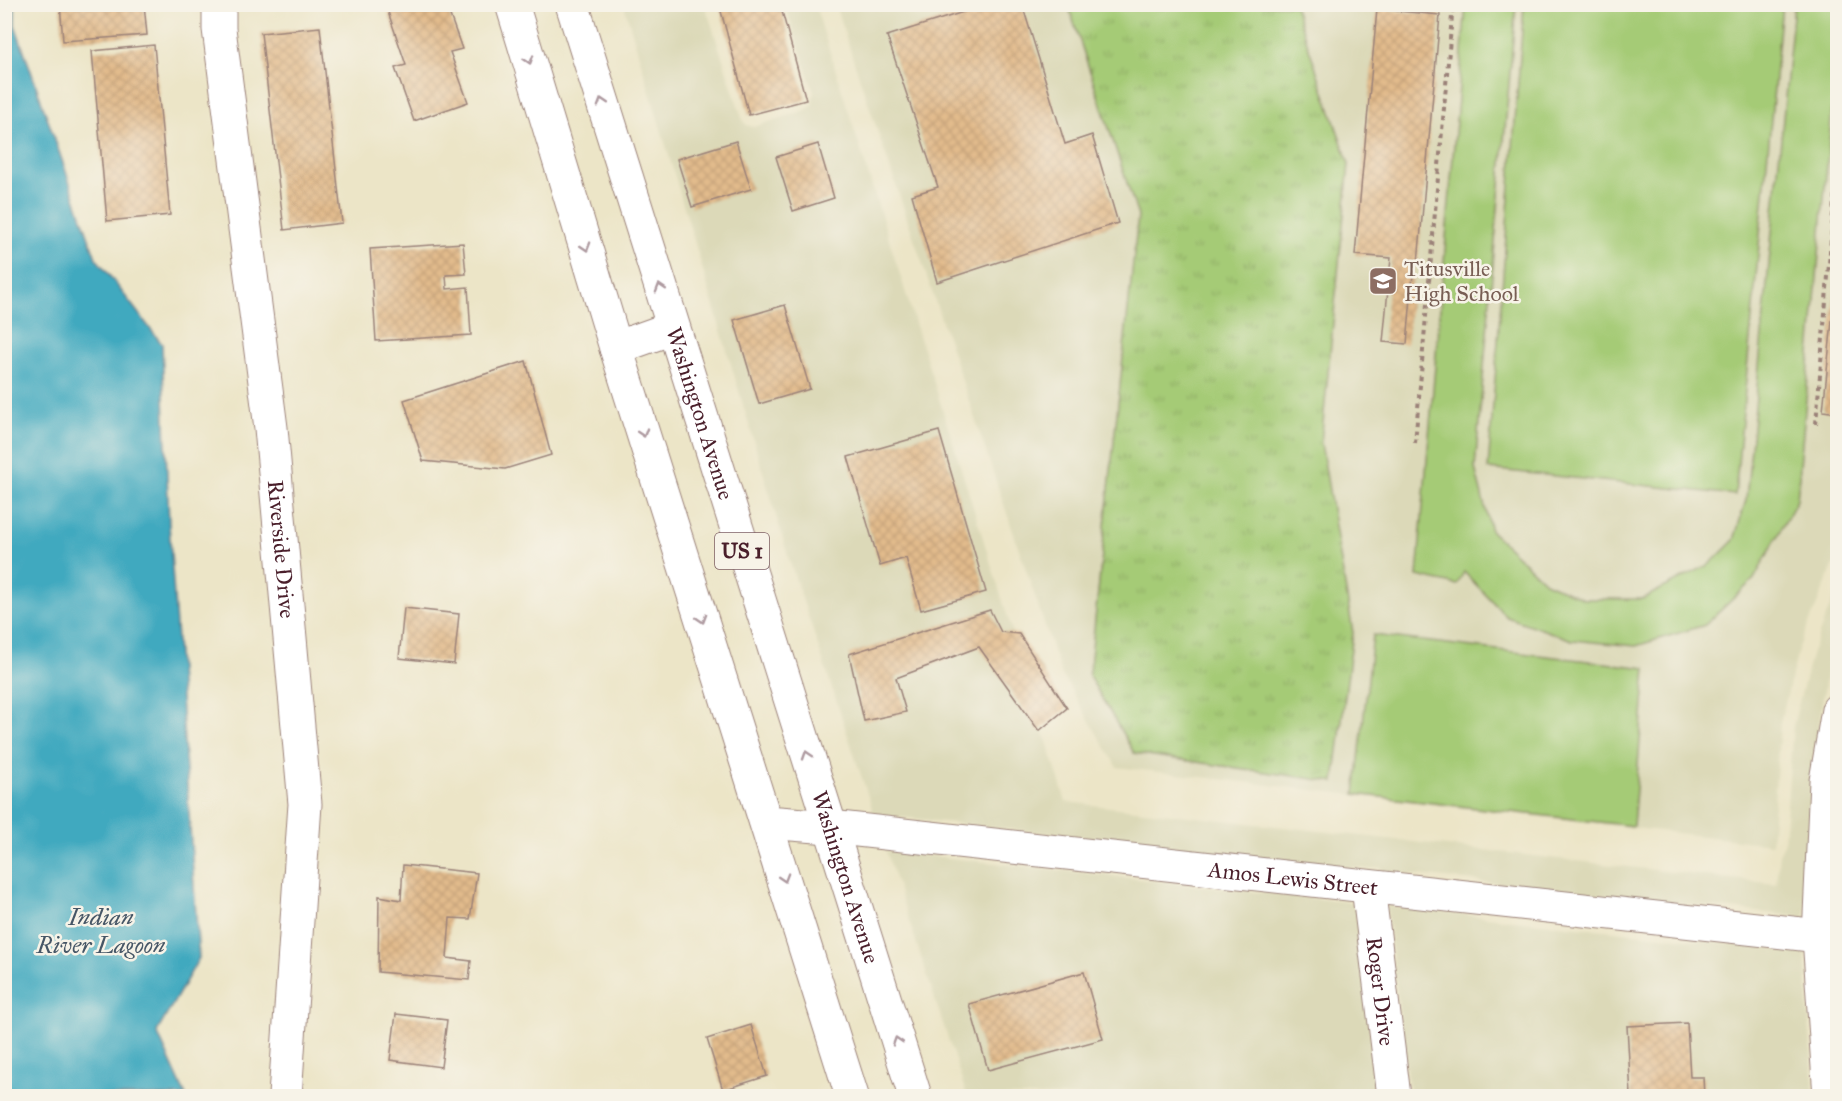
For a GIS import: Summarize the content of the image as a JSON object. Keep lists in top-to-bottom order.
{
  "streets": {
    "street": [
      "Washington Avenue",
      "Riverside Drive",
      "US 1",
      "Amos Lewis Street",
      "Roger Drive"
    ]
  },
  "crossings": [
    ["Washington Avenue", "Amos Lewis Street"],
    ["US 1", "Amos Lewis Street"],
    ["Amos Lewis Street", "Roger Drive"]
  ],
  "water": ["Indian River Lagoon"],
  "places": {
    "school or university": ["Titusville High School"]
  }
}
